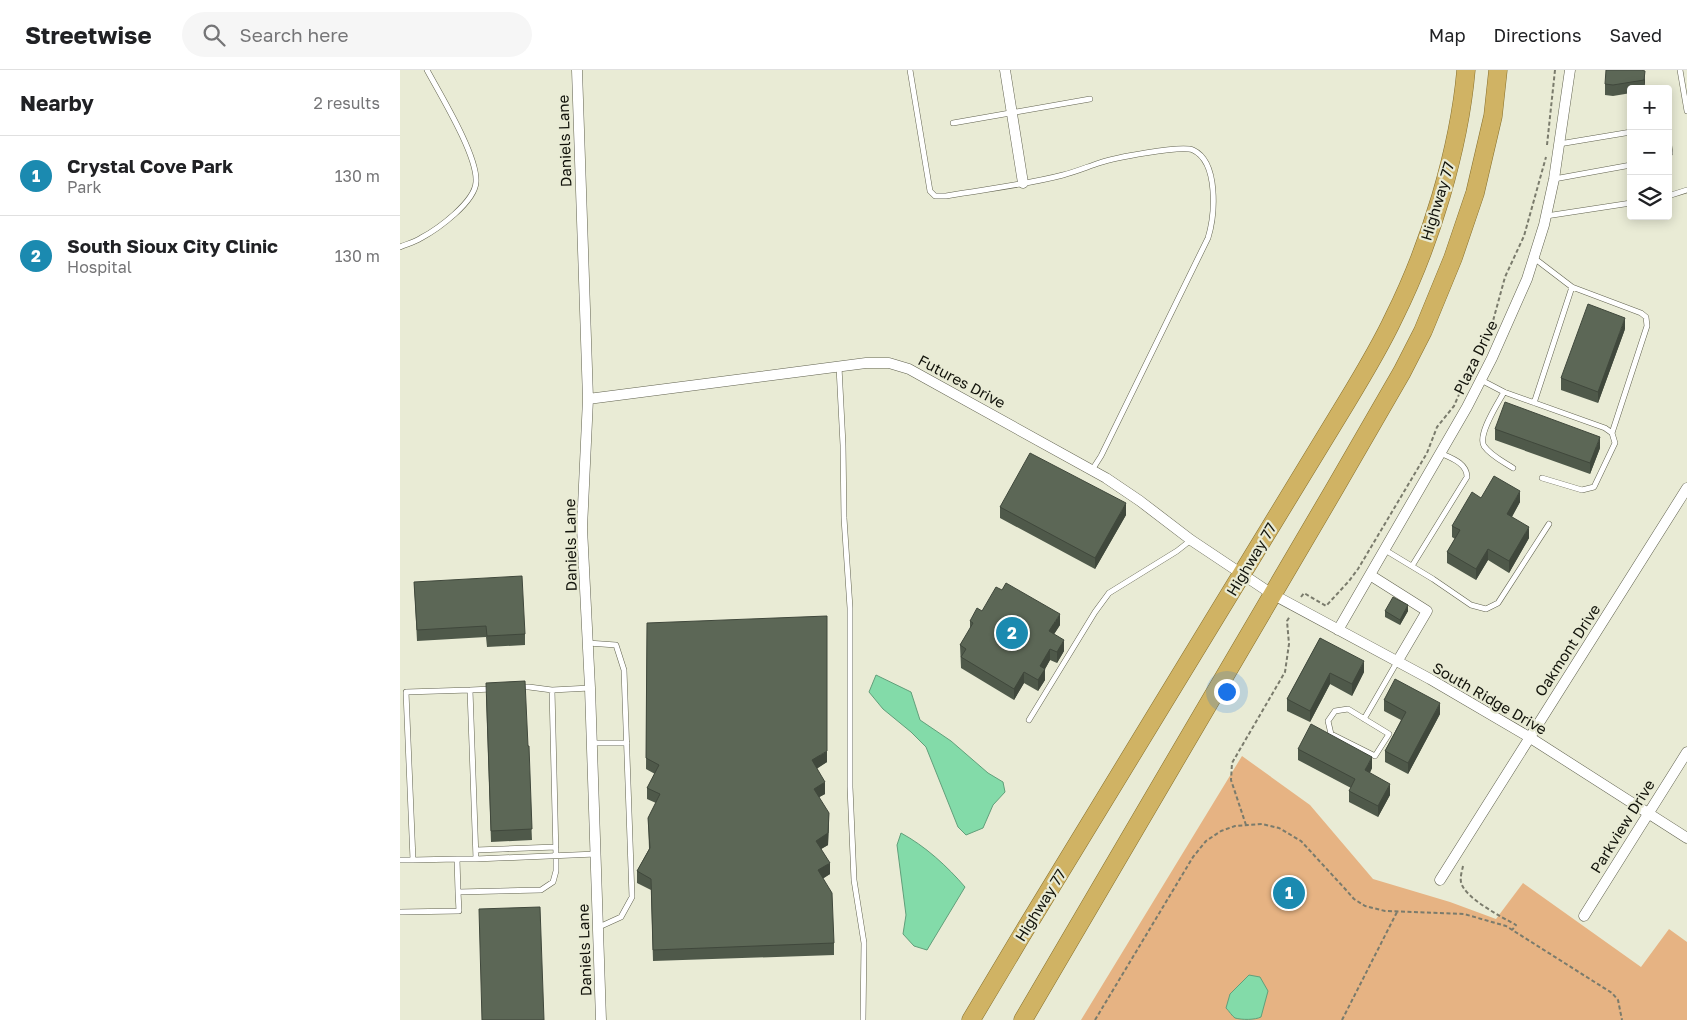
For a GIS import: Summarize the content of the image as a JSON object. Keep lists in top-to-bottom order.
{
  "streets": {
    "highway": ["Highway 77"],
    "street": [
      "Daniels Lane",
      "Plaza Drive",
      "Futures Drive",
      "Oakmont Drive",
      "South Ridge Drive",
      "Parkview Drive"
    ]
  },
  "crossings": [
    ["Daniels Lane", "Futures Drive"],
    ["Highway 77", "Futures Drive"],
    ["Plaza Drive", "South Ridge Drive"],
    ["Futures Drive", "South Ridge Drive"],
    ["Oakmont Drive", "South Ridge Drive"],
    ["South Ridge Drive", "Parkview Drive"]
  ],
  "page": {
    "header": "Streetwise",
    "search": "Search here",
    "nav": ["Map", "Directions", "Saved"],
    "heading": ["Nearby", "2 results"],
    "map_buttons": ["+", "−"],
    "list": [
      {
        "mark": "1",
        "name": "Crystal Cove Park",
        "note": "Park",
        "value": "130 m"
      },
      {
        "mark": "2",
        "name": "South Sioux City Clinic",
        "note": "Hospital",
        "value": "130 m"
      }
    ],
    "pins": ["2", "1"]
  }
}
